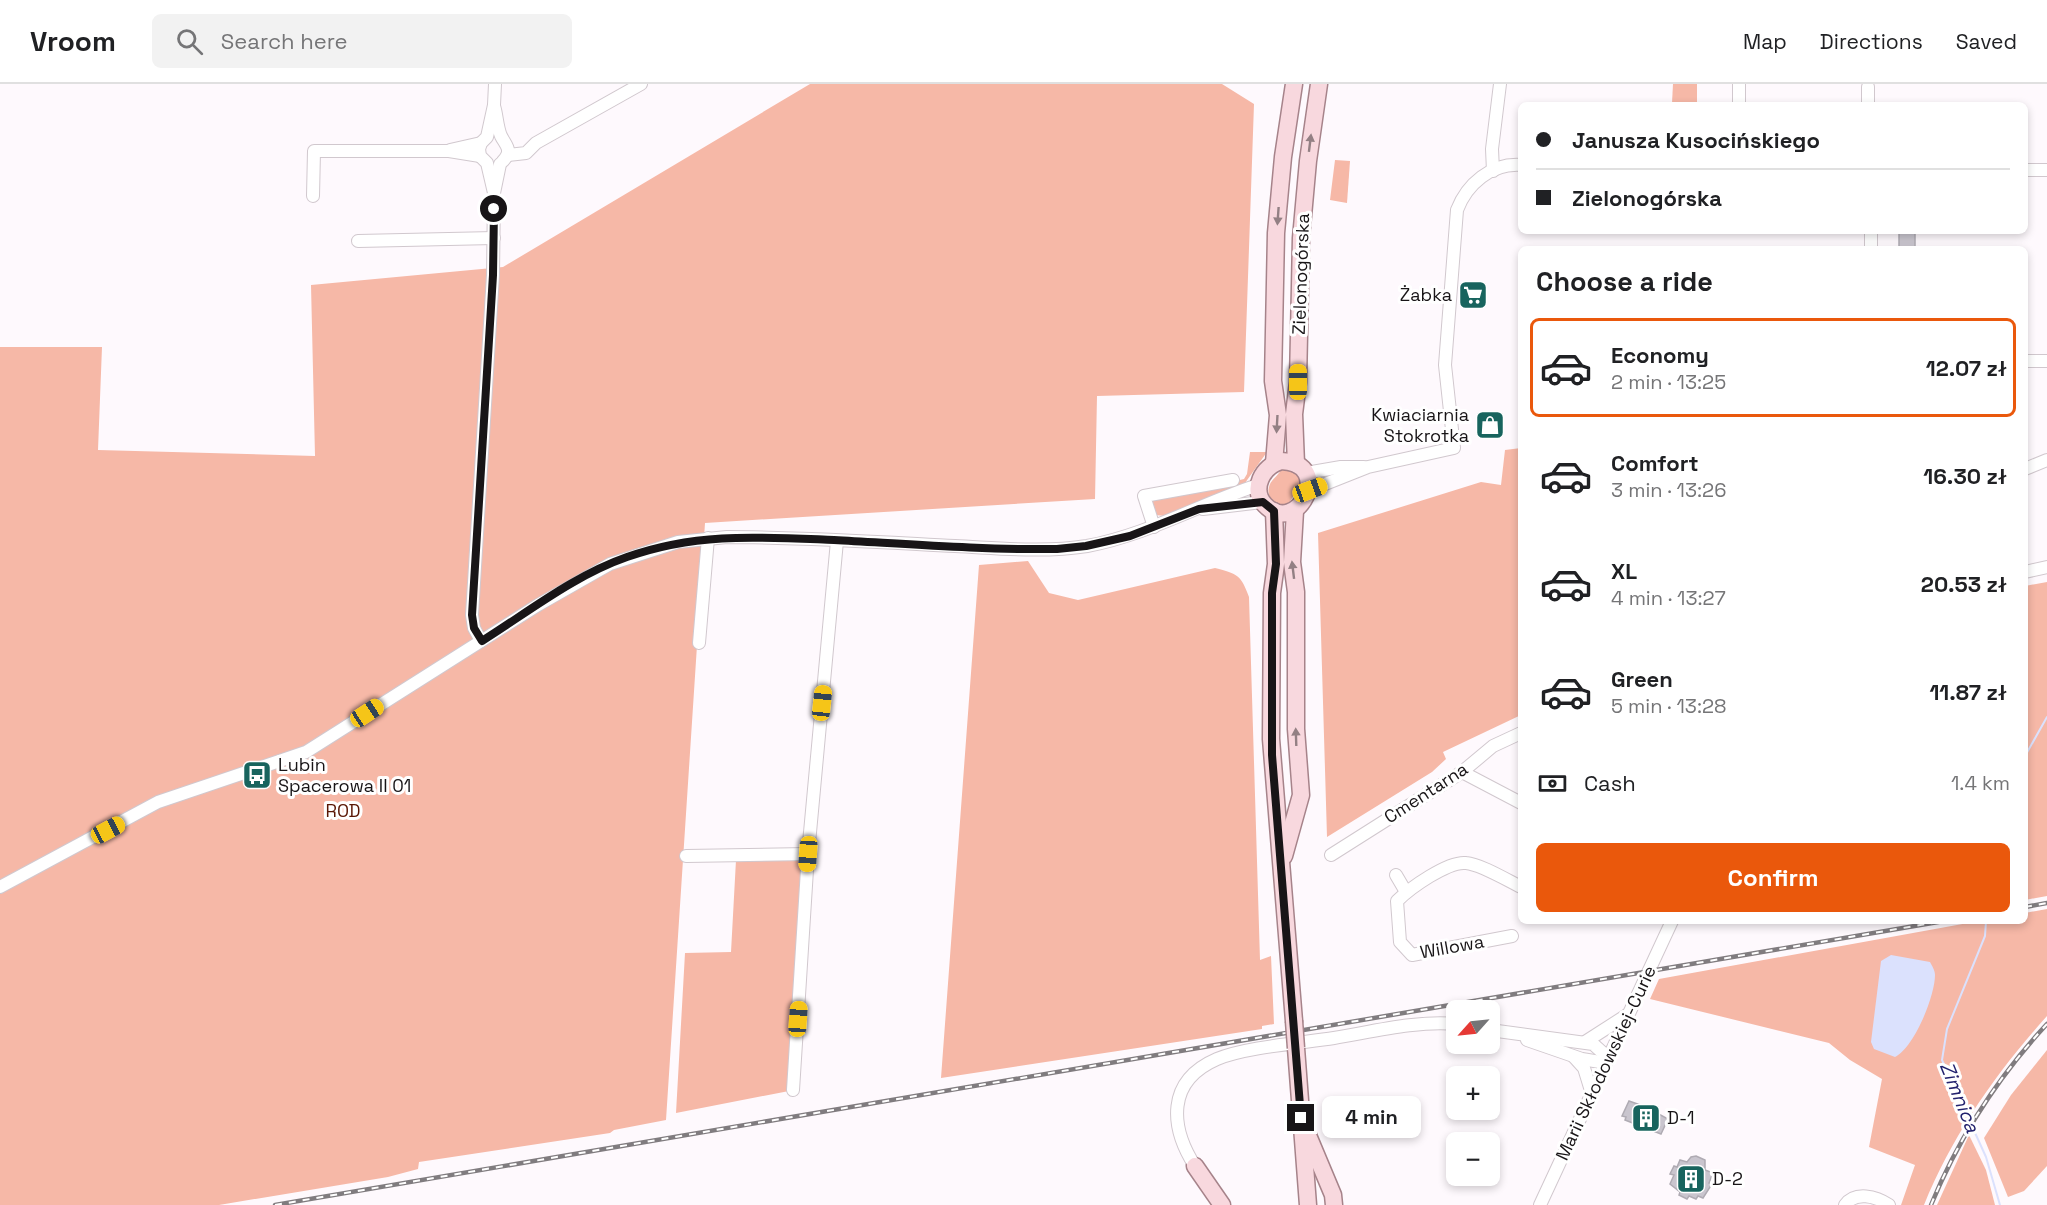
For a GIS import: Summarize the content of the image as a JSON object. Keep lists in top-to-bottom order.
{
  "streets": {
    "main road": ["Zielonogórska"],
    "street": ["Cmentarna", "Willowa", "Marii Skłodowskiej-Curie"]
  },
  "water": ["Zimnica"],
  "parks": ["ROD"],
  "places": {
    "supermarket": ["Żabka"],
    "shop": ["Kwiaciarnia Stokrotka"],
    "bus stop": ["Lubin Spacerowa II 01"],
    "building": ["D-1", "D-2"]
  },
  "north": "bottom left",
  "page": {
    "header": "Vroom",
    "search": "Search here",
    "nav": ["Map", "Directions", "Saved"],
    "banner": ["Janusza Kusocińskiego", "Zielonogórska"],
    "heading": "Choose a ride",
    "list": [
      {
        "name": "Economy",
        "note": "2 min · 13:25",
        "value": "12.07 zł"
      },
      {
        "name": "Comfort",
        "note": "3 min · 13:26",
        "value": "16.30 zł"
      },
      {
        "name": "XL",
        "note": "4 min · 13:27",
        "value": "20.53 zł"
      },
      {
        "name": "Green",
        "note": "5 min · 13:28",
        "value": "11.87 zł"
      }
    ],
    "pay": ["Cash", "1.4 km"],
    "buttons": "Confirm",
    "map_buttons": ["+", "−"],
    "bubble": "4 min"
  }
}
